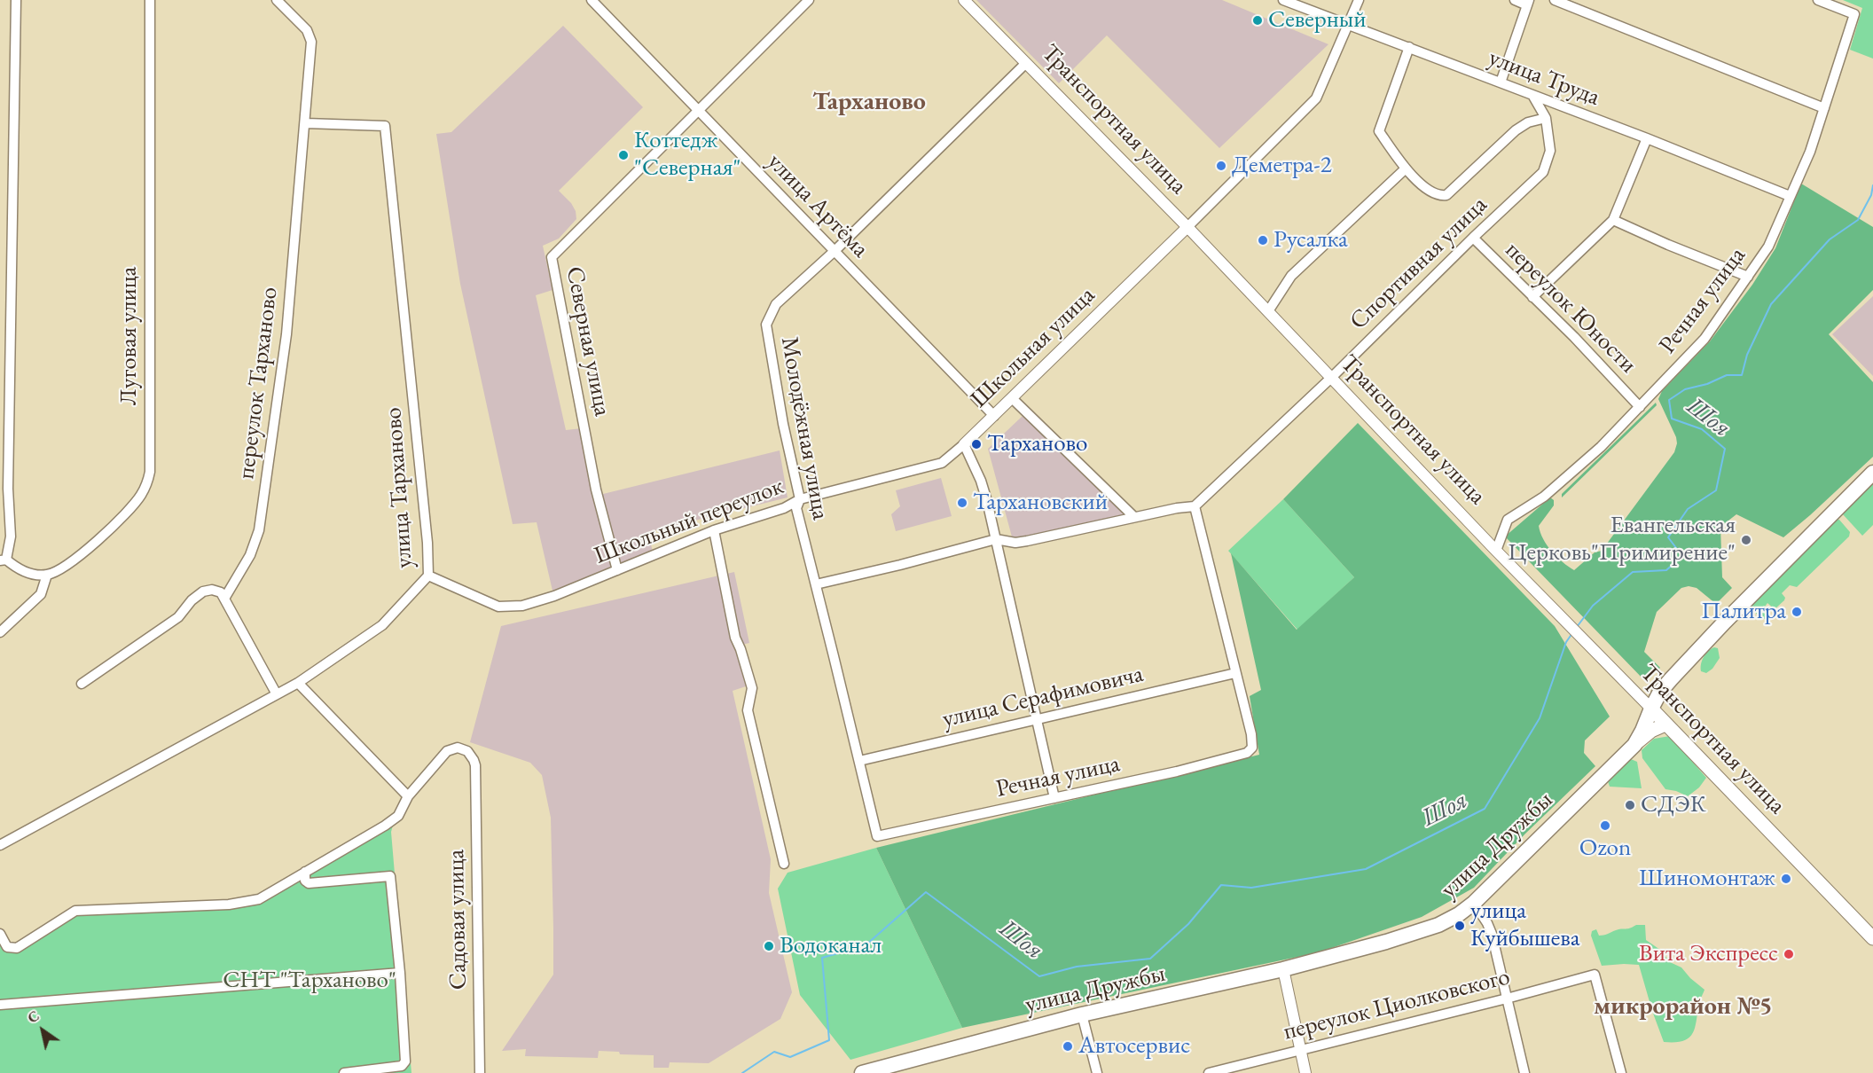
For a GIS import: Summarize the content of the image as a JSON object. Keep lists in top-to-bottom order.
{
  "streets": {
    "main road": ["Транспортная улица", "улица Дружбы"],
    "street": [
      "улица Труда",
      "улица Артёма",
      "Спортивная улица",
      "Речная улица",
      "переулок Юности",
      "Луговая улица",
      "Северная улица",
      "Школьная улица",
      "переулок Тарханово",
      "Молодёжная улица",
      "улица Тарханово",
      "Школьный переулок",
      "улица Серафимовича",
      "Садовая улица",
      "переулок Циолковского"
    ]
  },
  "crossings": [
    ["улица Труда", "Спортивная улица"],
    ["улица Труда", "Речная улица"],
    ["улица Труда", "Школьная улица"],
    ["Транспортная улица", "Спортивная улица"],
    ["Транспортная улица", "Речная улица"],
    ["Транспортная улица", "Школьная улица"],
    ["Транспортная улица", "Молодёжная улица"],
    ["Транспортная улица", "улица Дружбы"],
    ["улица Артёма", "Северная улица"],
    ["улица Артёма", "Школьная улица"],
    ["улица Артёма", "Молодёжная улица"],
    ["Спортивная улица", "переулок Юности"],
    ["Речная улица", "переулок Юности"],
    ["Речная улица", "Молодёжная улица"],
    ["Речная улица", "улица Серафимовича"],
    ["Северная улица", "Школьный переулок"],
    ["Школьная улица", "Школьный переулок"],
    ["переулок Тарханово", "улица Тарханово"],
    ["Молодёжная улица", "Школьный переулок"],
    ["Молодёжная улица", "улица Серафимовича"],
    ["улица Тарханово", "Школьный переулок"]
  ],
  "districts": ["Тарханово", "микрорайон №5"],
  "water": ["Шоя"],
  "parks": ["СНТ \"Тарханово\""],
  "places": [
    "Северный",
    "Коттедж \"Северная\"",
    "Деметра-2",
    "Русалка",
    "Тарханово",
    "Тархановский",
    "Евангельская Церковь\"Примирение\"",
    "Палитра",
    "СДЭК",
    "Ozon",
    "Шиномонтаж",
    "улица Куйбышева",
    "Водоканал",
    "Вита Экспресс",
    "Автосервис"
  ],
  "north": "top left"
}
